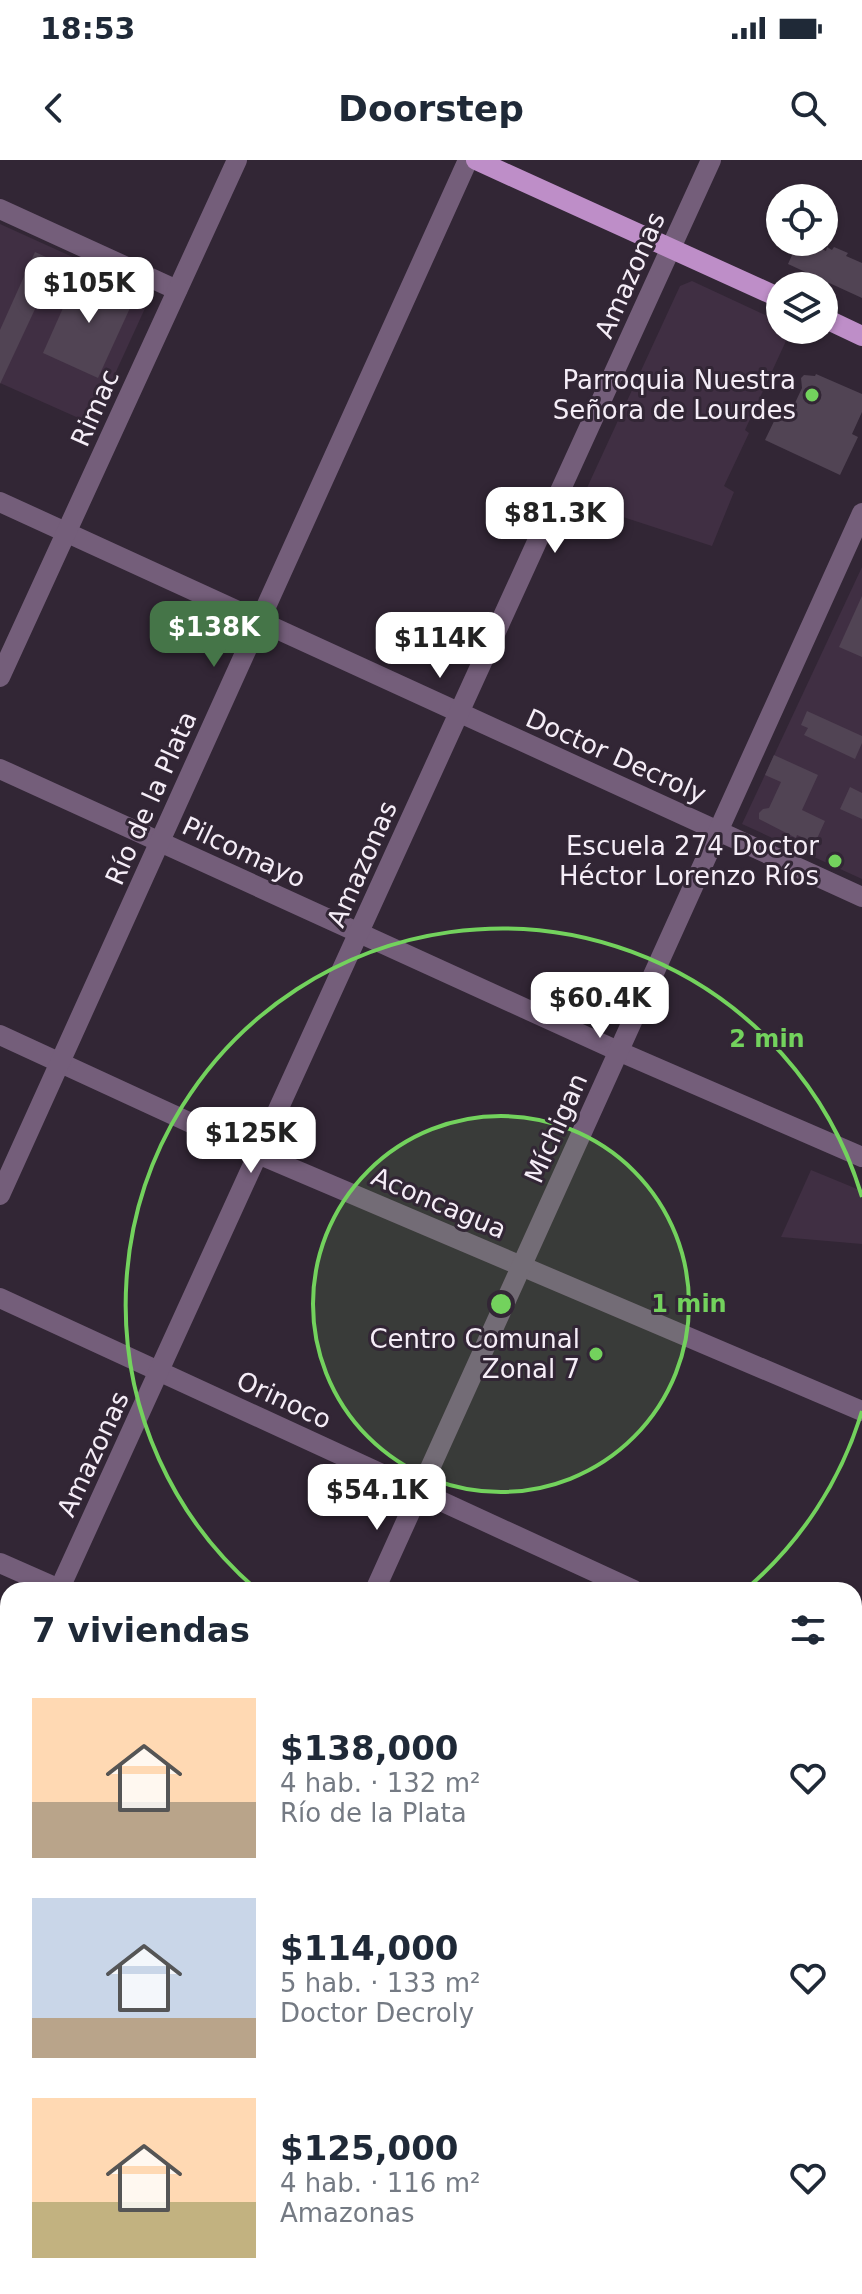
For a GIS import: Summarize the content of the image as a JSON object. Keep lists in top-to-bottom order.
{
  "streets": {
    "street": [
      "Amazonas",
      "Rimac",
      "Doctor Decroly",
      "Río de la Plata",
      "Pilcomayo",
      "Míchigan",
      "Aconcagua",
      "Orinoco"
    ]
  },
  "crossings": [
    ["Amazonas", "Doctor Decroly"],
    ["Amazonas", "Pilcomayo"],
    ["Amazonas", "Aconcagua"],
    ["Amazonas", "Orinoco"],
    ["Rimac", "Doctor Decroly"],
    ["Doctor Decroly", "Río de la Plata"],
    ["Doctor Decroly", "Míchigan"],
    ["Río de la Plata", "Pilcomayo"],
    ["Río de la Plata", "Aconcagua"],
    ["Pilcomayo", "Míchigan"],
    ["Míchigan", "Aconcagua"],
    ["Míchigan", "Orinoco"]
  ],
  "places": ["Parroquia Nuestra Señora de Lourdes", "Escuela 274 Doctor Héctor Lorenzo Ríos", "Centro Comunal Zonal 7"],
  "page": {
    "status": "18:53",
    "header": "Doorstep",
    "price": [
      "$105K",
      "$81.3K",
      "$138K",
      "$114K",
      "$60.4K",
      "$125K",
      "$54.1K"
    ],
    "heading": "7 viviendas",
    "list": [
      {
        "name": "$138,000",
        "note": "4 hab. · 132 m² · Río de la Plata"
      },
      {
        "name": "$114,000",
        "note": "5 hab. · 133 m² · Doctor Decroly"
      },
      {
        "name": "$125,000",
        "note": "4 hab. · 116 m² · Amazonas"
      }
    ]
  },
  "rings": ["2 min", "1 min"]
}
